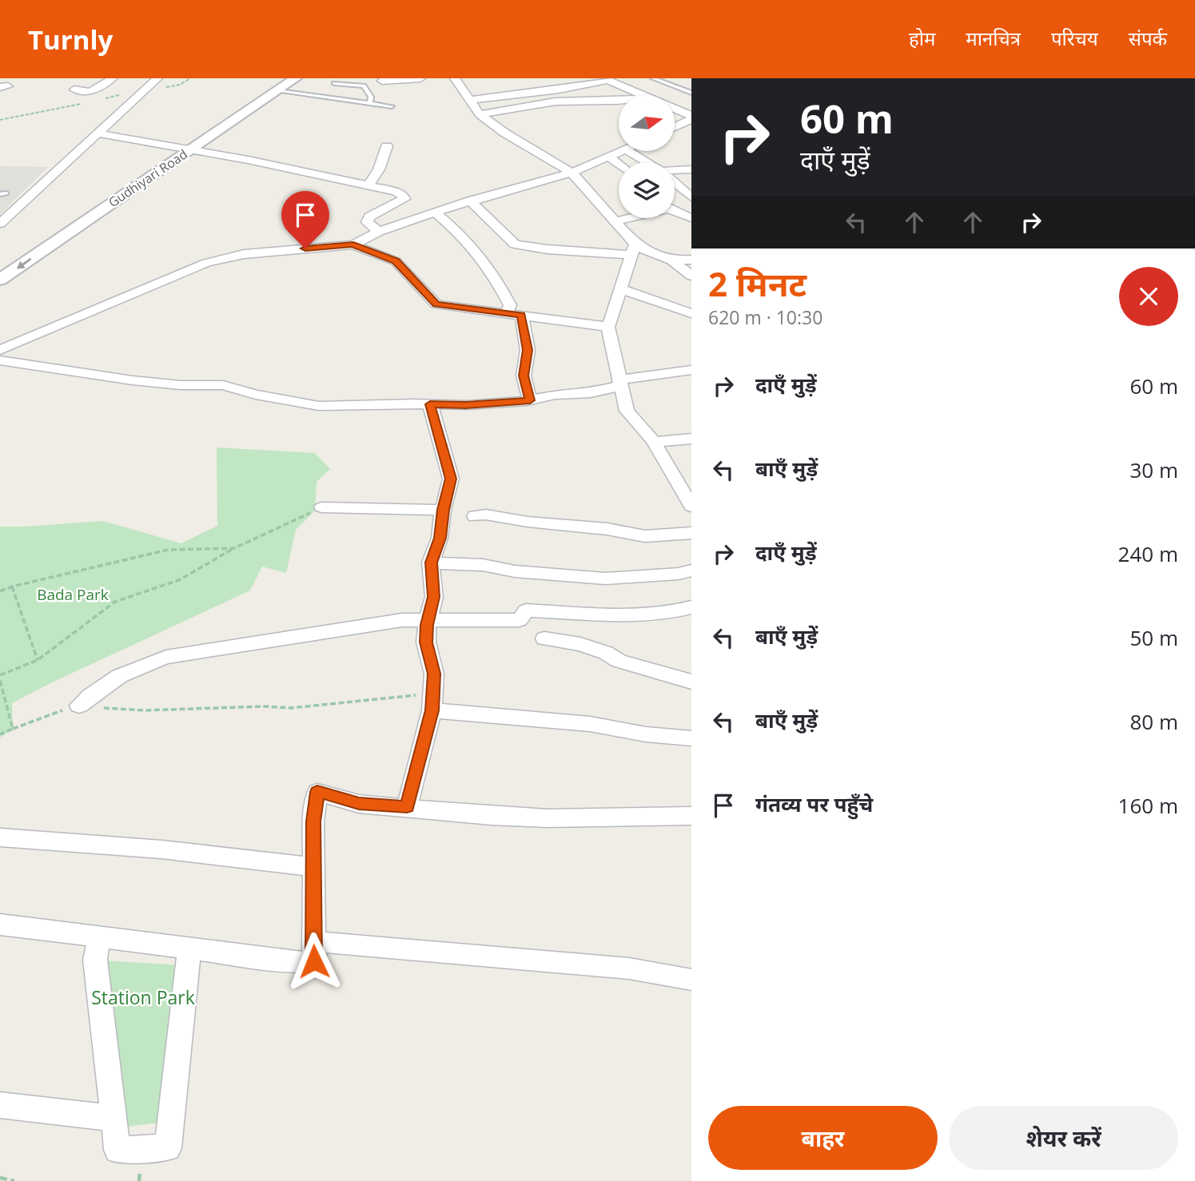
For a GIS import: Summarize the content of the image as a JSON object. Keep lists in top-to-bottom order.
{
  "streets": {
    "street": ["Gudhiyari Road"]
  },
  "parks": ["Bada Park", "Station Park"],
  "north": "right",
  "page": {
    "header": "Turnly",
    "nav": [
      "होम",
      "मानचित्र",
      "परिचय",
      "संपर्क"
    ],
    "turn": ["60 m", "दाएँ मुड़ें"],
    "heading": ["2 मिनट", "620 m · 10:30"],
    "list": [
      {
        "name": "दाएँ मुड़ें",
        "value": "60 m"
      },
      {
        "name": "बाएँ मुड़ें",
        "value": "30 m"
      },
      {
        "name": "दाएँ मुड़ें",
        "value": "240 m"
      },
      {
        "name": "बाएँ मुड़ें",
        "value": "50 m"
      },
      {
        "name": "बाएँ मुड़ें",
        "value": "80 m"
      },
      {
        "name": "गंतव्य पर पहुँचे",
        "value": "160 m"
      }
    ],
    "buttons": ["बाहर", "शेयर करें"]
  }
}
